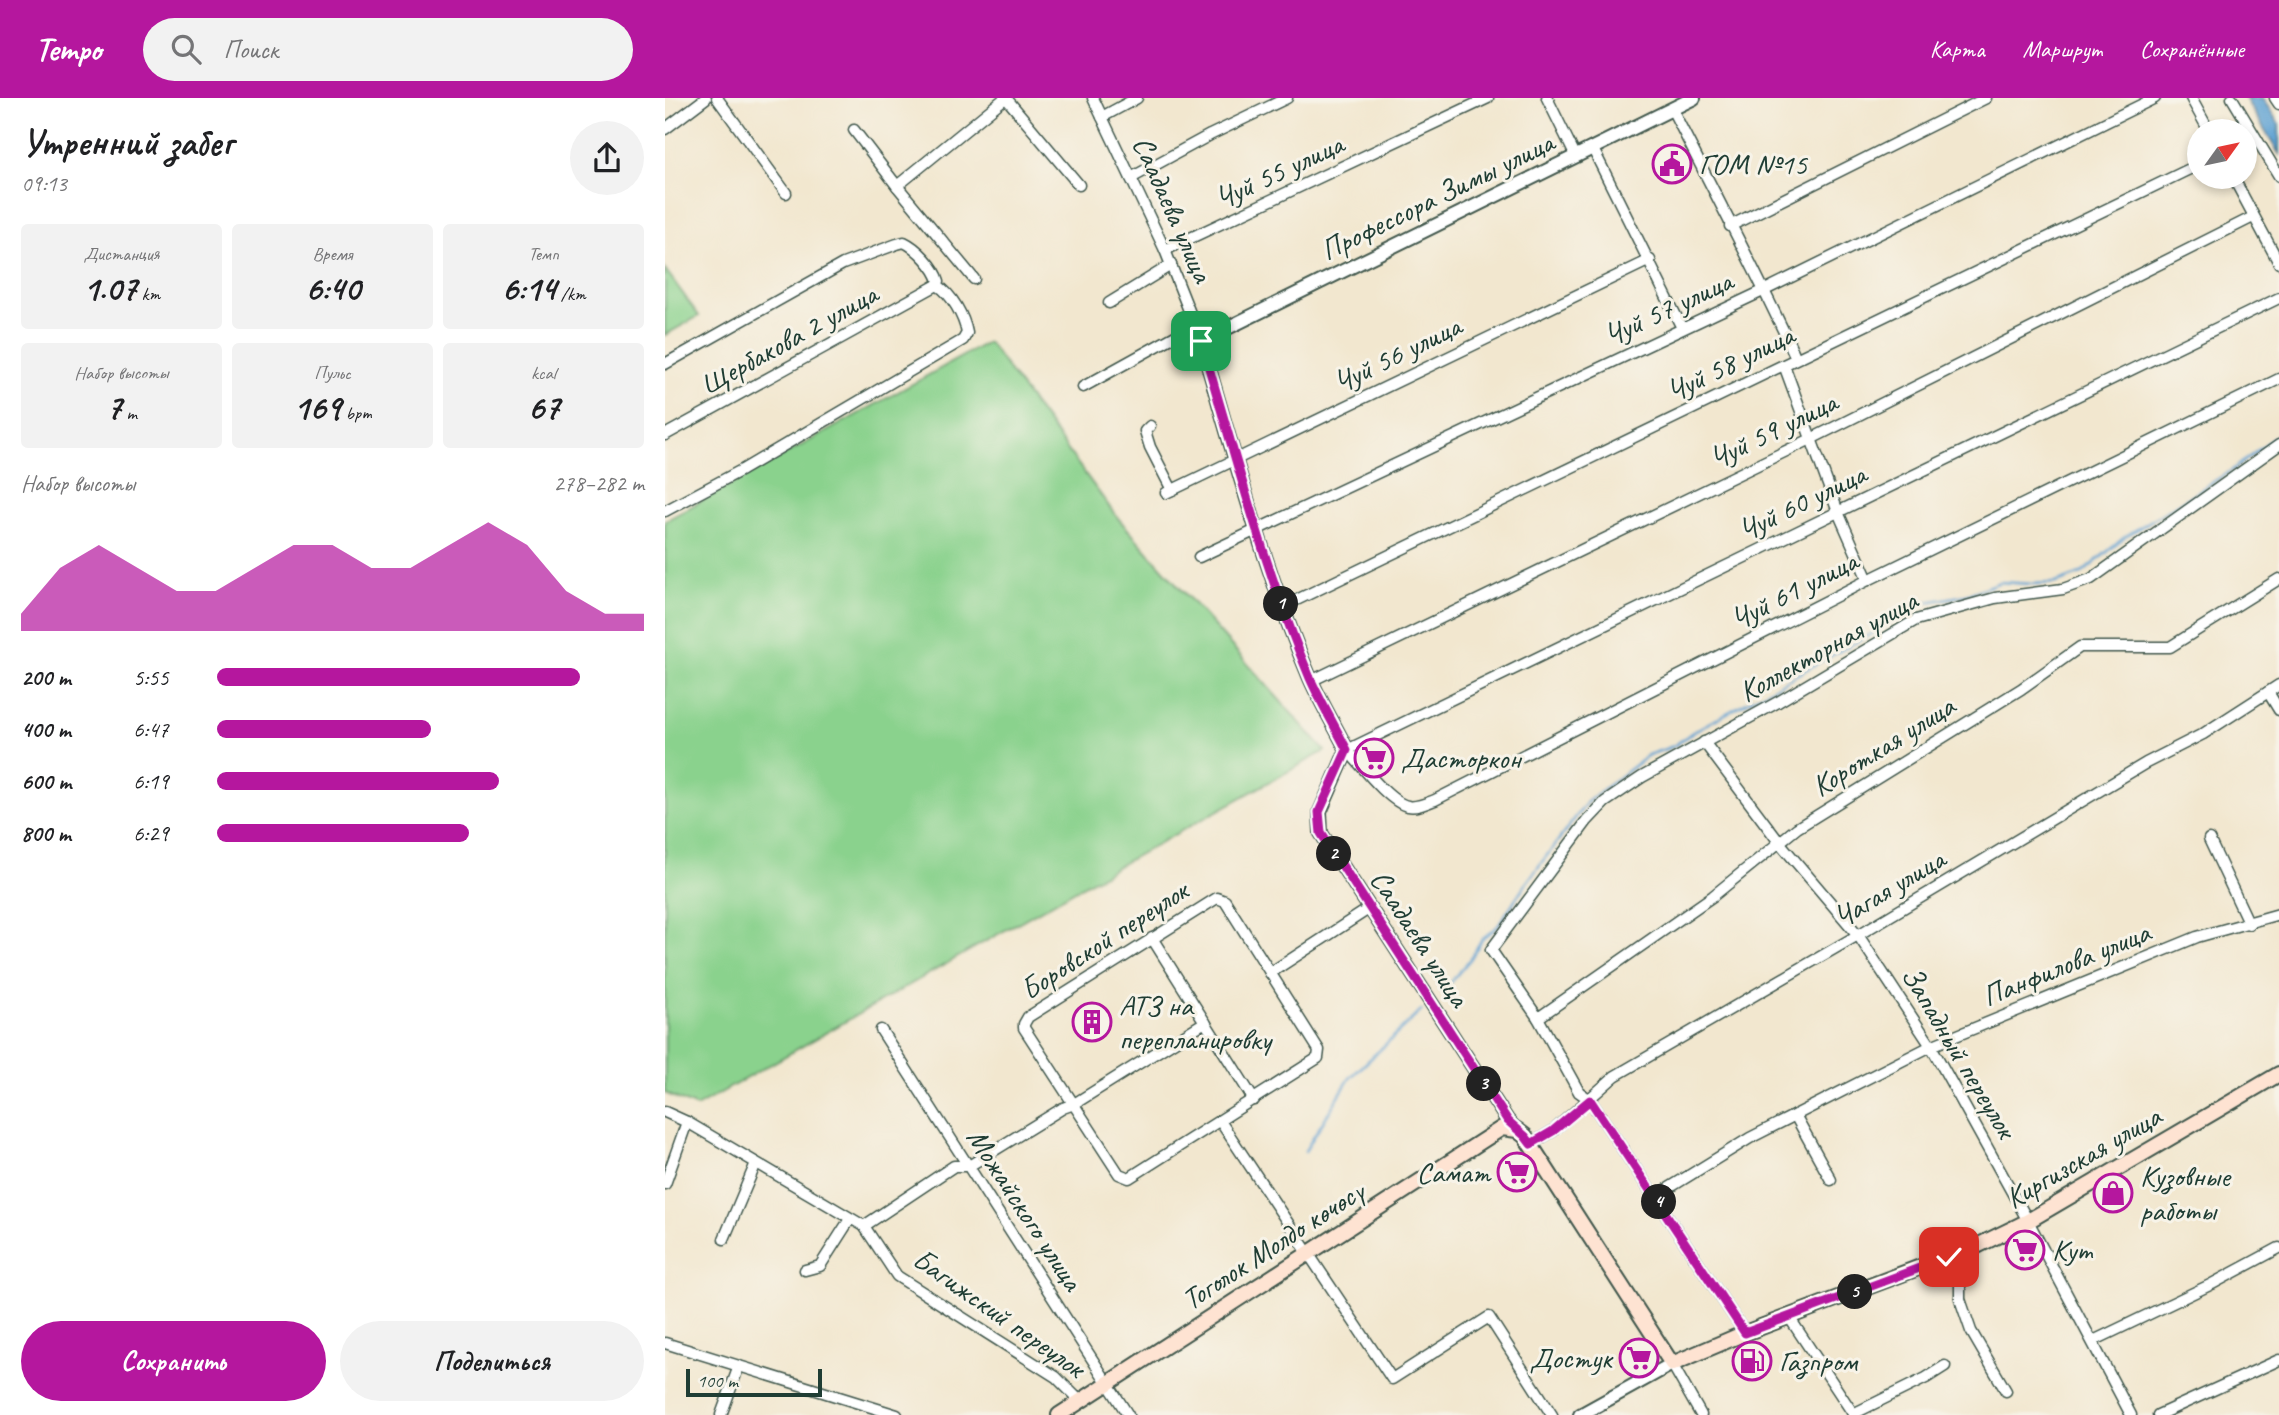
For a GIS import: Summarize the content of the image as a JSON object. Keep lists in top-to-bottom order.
{
  "streets": {
    "main road": ["Саадаева улица", "Киргизская улица", "Тоголок Молдо көчөсү"],
    "street": [
      "Чуй 55 улица",
      "Профессора Зимы улица",
      "Чуй 57 улица",
      "Щербакова 2 улица",
      "Чуй 56 улица",
      "Чуй 58 улица",
      "Чуй 59 улица",
      "Чуй 60 улица",
      "Чуй 61 улица",
      "Коллекторная улица",
      "Короткая улица",
      "Чагая улица",
      "Боровской переулок",
      "Панфилова улица",
      "Западный переулок",
      "Можайского улица",
      "Багижский переулок"
    ]
  },
  "crossings": [
    ["Чуй 55 улица", "Саадаева улица"],
    ["Профессора Зимы улица", "Саадаева улица"],
    ["Саадаева улица", "Чуй 57 улица"],
    ["Саадаева улица", "Чуй 56 улица"],
    ["Саадаева улица", "Чуй 58 улица"],
    ["Саадаева улица", "Чуй 59 улица"],
    ["Саадаева улица", "Чуй 60 улица"],
    ["Саадаева улица", "Чуй 61 улица"],
    ["Саадаева улица", "Чагая улица"],
    ["Саадаева улица", "Киргизская улица"],
    ["Саадаева улица", "Тоголок Молдо көчөсү"],
    ["Чуй 60 улица", "Чуй 61 улица"],
    ["Коллекторная улица", "Короткая улица"],
    ["Коллекторная улица", "Западный переулок"],
    ["Короткая улица", "Западный переулок"],
    ["Чагая улица", "Западный переулок"],
    ["Панфилова улица", "Западный переулок"],
    ["Западный переулок", "Киргизская улица"],
    ["Можайского улица", "Тоголок Молдо көчөсү"],
    ["Тоголок Молдо көчөсү", "Багижский переулок"]
  ],
  "places": {
    "public building": ["ГОМ №15"],
    "supermarket": [
      "Дасторкон",
      "Самат",
      "Кут",
      "Достук"
    ],
    "building": ["АТЗ на перепланировку"],
    "shop": ["Кузовные работы"],
    "fuel station": ["Газпром"]
  },
  "scale_bar": "100 m",
  "north": "top right",
  "page": {
    "header": "Tempo",
    "search": "Поиск",
    "nav": ["Карта", "Маршрут", "Сохранённые"],
    "heading": ["Утренний забег", "09:13"],
    "stats": [
      ["Дистанция", "1.07 km"],
      ["Время", "6:40"],
      ["Темп", "6:14 /km"],
      ["Набор высоты", "7 m"],
      ["Пульс", "169 bpm"],
      ["kcal", "67"]
    ],
    "chart": ["Набор высоты", "278–282 m"],
    "pins": [
      "1",
      "2",
      "3",
      "4",
      "5"
    ],
    "list": [
      {
        "name": "200 m",
        "note": "5:55"
      },
      {
        "name": "400 m",
        "note": "6:47"
      },
      {
        "name": "600 m",
        "note": "6:19"
      },
      {
        "name": "800 m",
        "note": "6:29"
      }
    ],
    "buttons": ["Сохранить", "Поделиться"],
    "scale": "100 m"
  }
}
